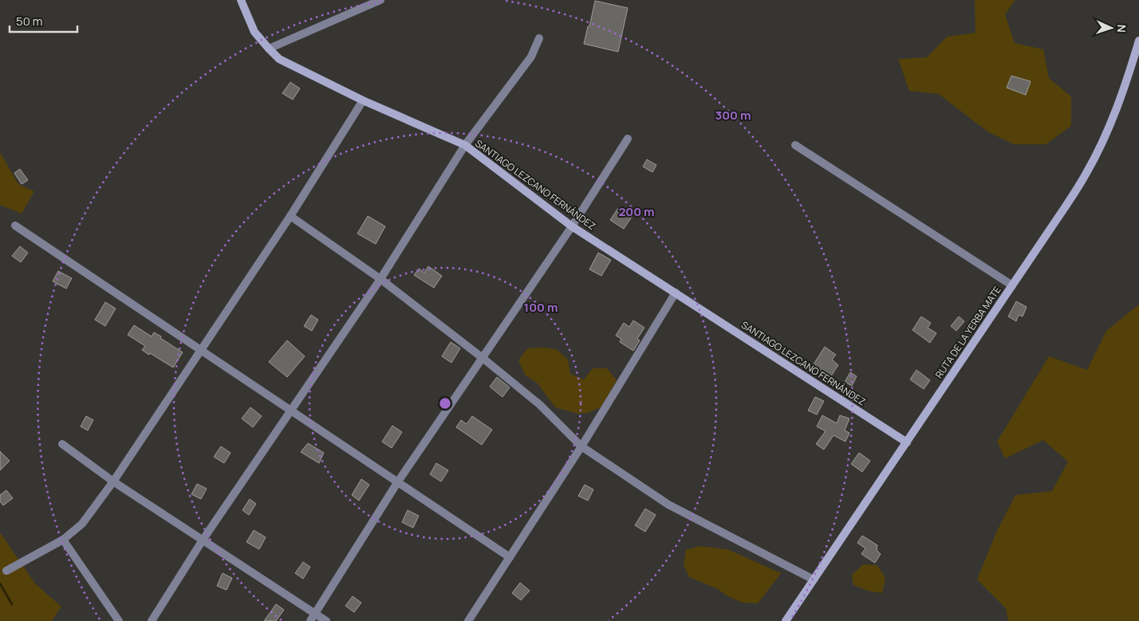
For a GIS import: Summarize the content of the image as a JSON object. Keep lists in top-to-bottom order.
{
  "streets": {
    "street": ["SANTIAGO LEZCANO FERNÁNDEZ", "RUTA DE LA YERBA MATE"]
  },
  "crossings": [
    ["SANTIAGO LEZCANO FERNÁNDEZ", "RUTA DE LA YERBA MATE"]
  ],
  "scale_bar": "50 m",
  "north": "right",
  "rings": ["300 m", "200 m", "100 m"]
}
